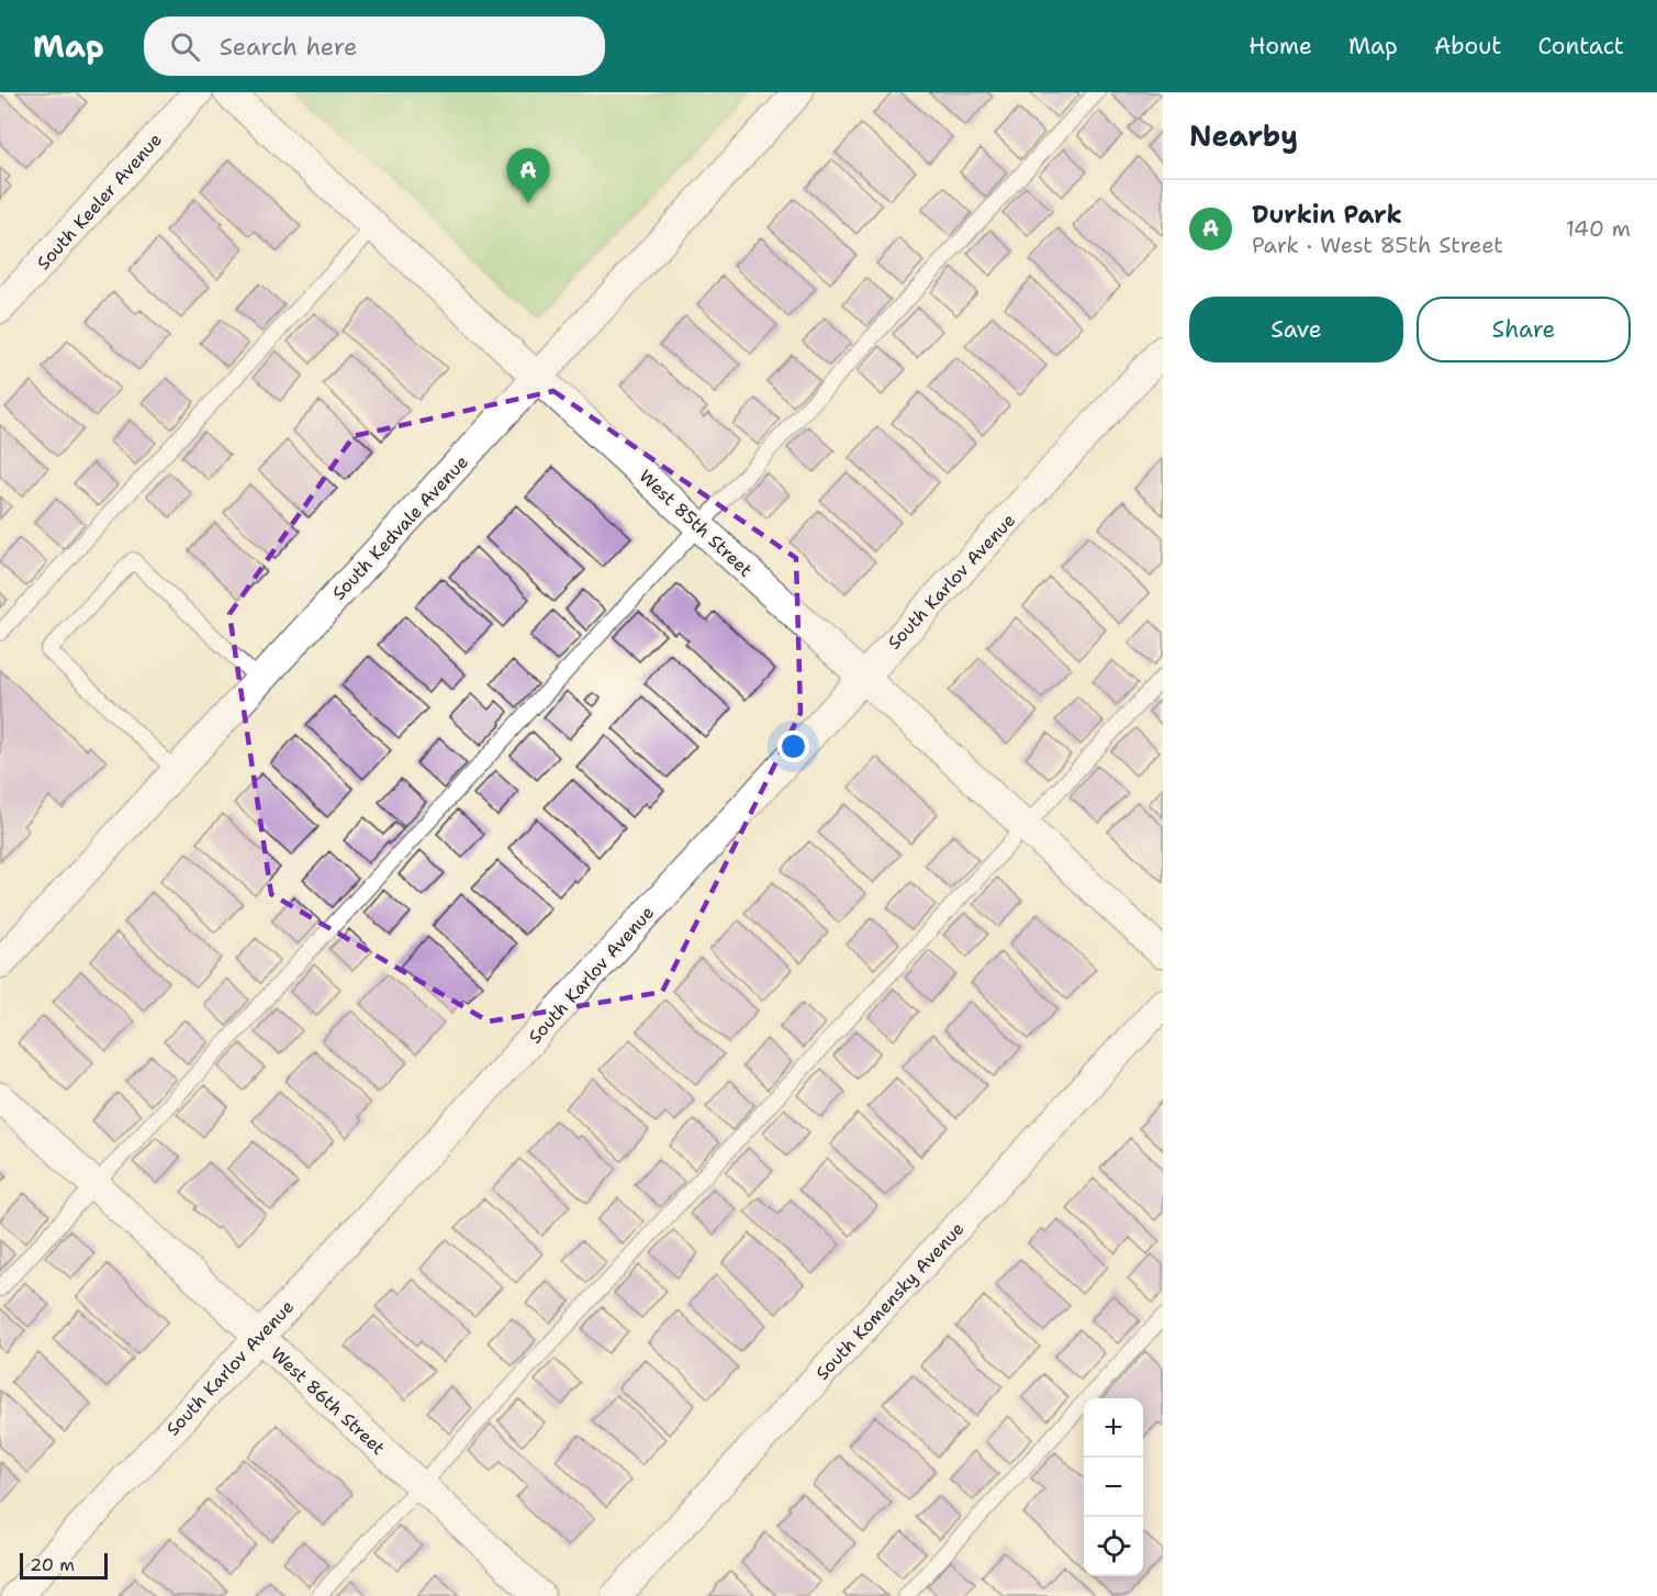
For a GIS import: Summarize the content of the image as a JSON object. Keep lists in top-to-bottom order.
{
  "streets": {
    "street": [
      "South Keeler Avenue",
      "West 85th Street",
      "South Kedvale Avenue",
      "South Karlov Avenue",
      "South Komensky Avenue",
      "West 86th Street"
    ]
  },
  "crossings": [
    ["West 85th Street", "South Kedvale Avenue"],
    ["West 85th Street", "South Karlov Avenue"],
    ["South Karlov Avenue", "West 86th Street"]
  ],
  "scale_bar": "20 m",
  "page": {
    "header": "Map",
    "search": "Search here",
    "nav": [
      "Home",
      "Map",
      "About",
      "Contact"
    ],
    "heading": "Nearby",
    "pins": "A",
    "list": [
      {
        "mark": "A",
        "name": "Durkin Park",
        "note": "Park · West 85th Street",
        "value": "140 m"
      }
    ],
    "buttons": ["Save", "Share"],
    "map_buttons": ["+", "−"],
    "scale": "20 m"
  }
}
